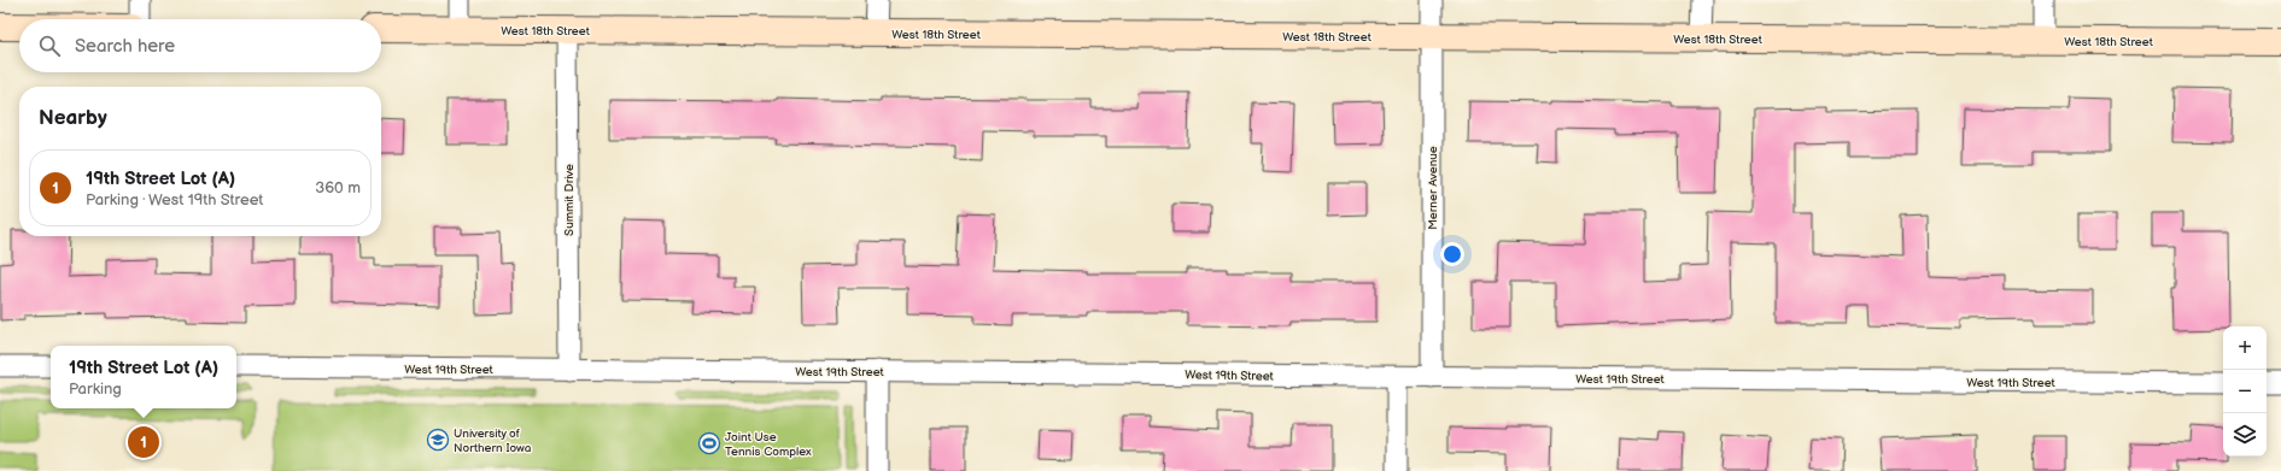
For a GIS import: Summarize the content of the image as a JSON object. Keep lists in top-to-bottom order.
{
  "streets": {
    "main road": ["West 18th Street"],
    "street": ["Merner Avenue", "Summit Drive", "West 19th Street"]
  },
  "crossings": [
    ["West 18th Street", "Merner Avenue"],
    ["West 18th Street", "Summit Drive"],
    ["Merner Avenue", "West 19th Street"],
    ["Summit Drive", "West 19th Street"]
  ],
  "places": {
    "school or university": ["University of Northern Iowa"],
    "sports": ["Joint Use Tennis Complex"]
  },
  "page": {
    "search": "Search here",
    "heading": "Nearby",
    "list": [
      {
        "mark": "1",
        "name": "19th Street Lot (A)",
        "note": "Parking · West 19th Street",
        "value": "360 m"
      }
    ],
    "map_buttons": ["+", "−"],
    "popup": ["19th Street Lot (A)", "Parking"],
    "pins": "1"
  }
}
